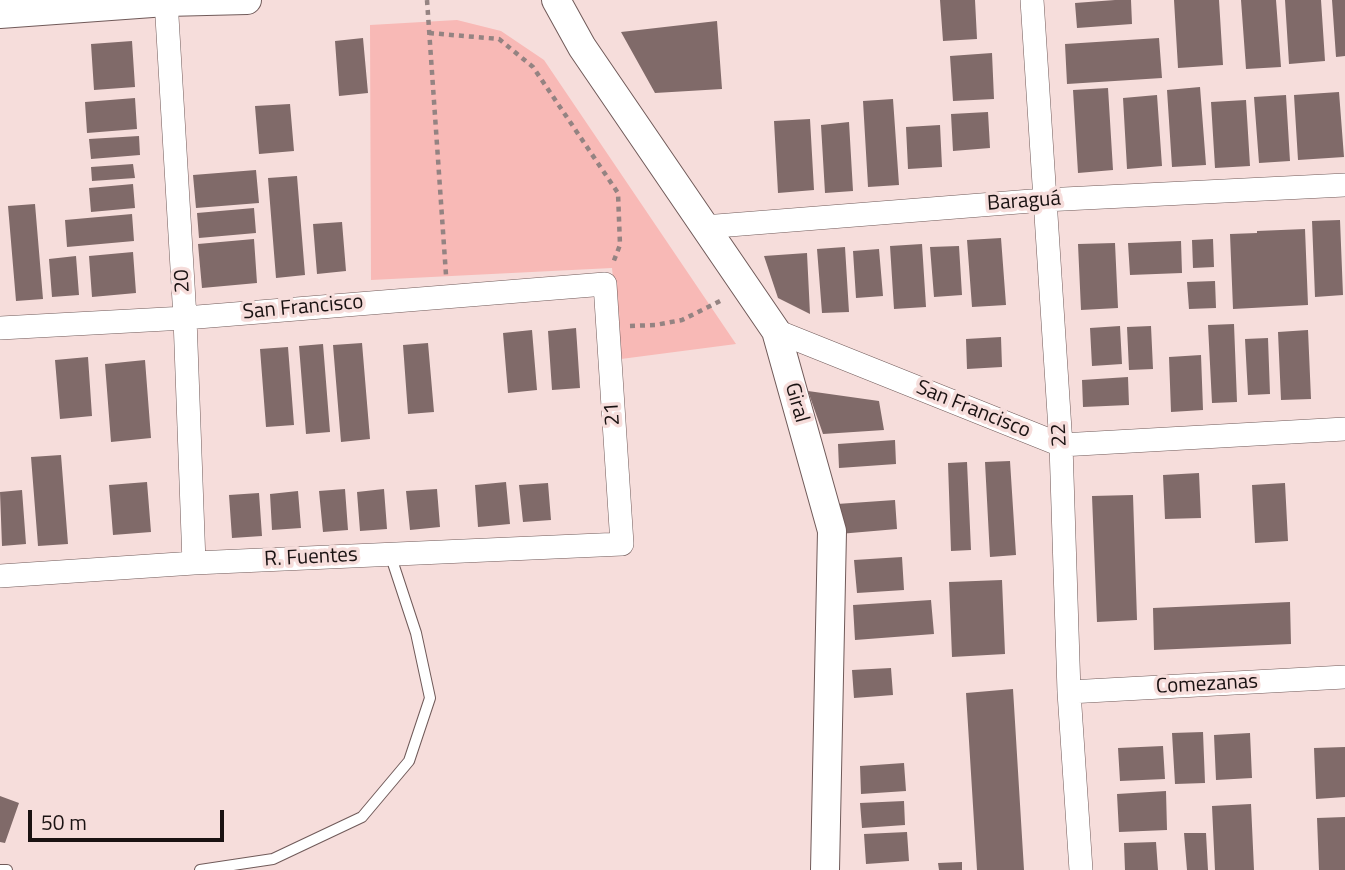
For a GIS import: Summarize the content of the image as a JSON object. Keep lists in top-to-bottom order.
{
  "streets": {
    "street": [
      "Baraguá",
      "20",
      "San Francisco",
      "Giral",
      "21",
      "22",
      "R. Fuentes",
      "Comezanas"
    ]
  },
  "crossings": [
    ["Baraguá", "Giral"],
    ["Baraguá", "22"],
    ["20", "San Francisco"],
    ["20", "R. Fuentes"],
    ["San Francisco", "Giral"],
    ["San Francisco", "21"],
    ["San Francisco", "22"],
    ["21", "R. Fuentes"],
    ["22", "Comezanas"]
  ],
  "scale_bar": "50 m"
}
